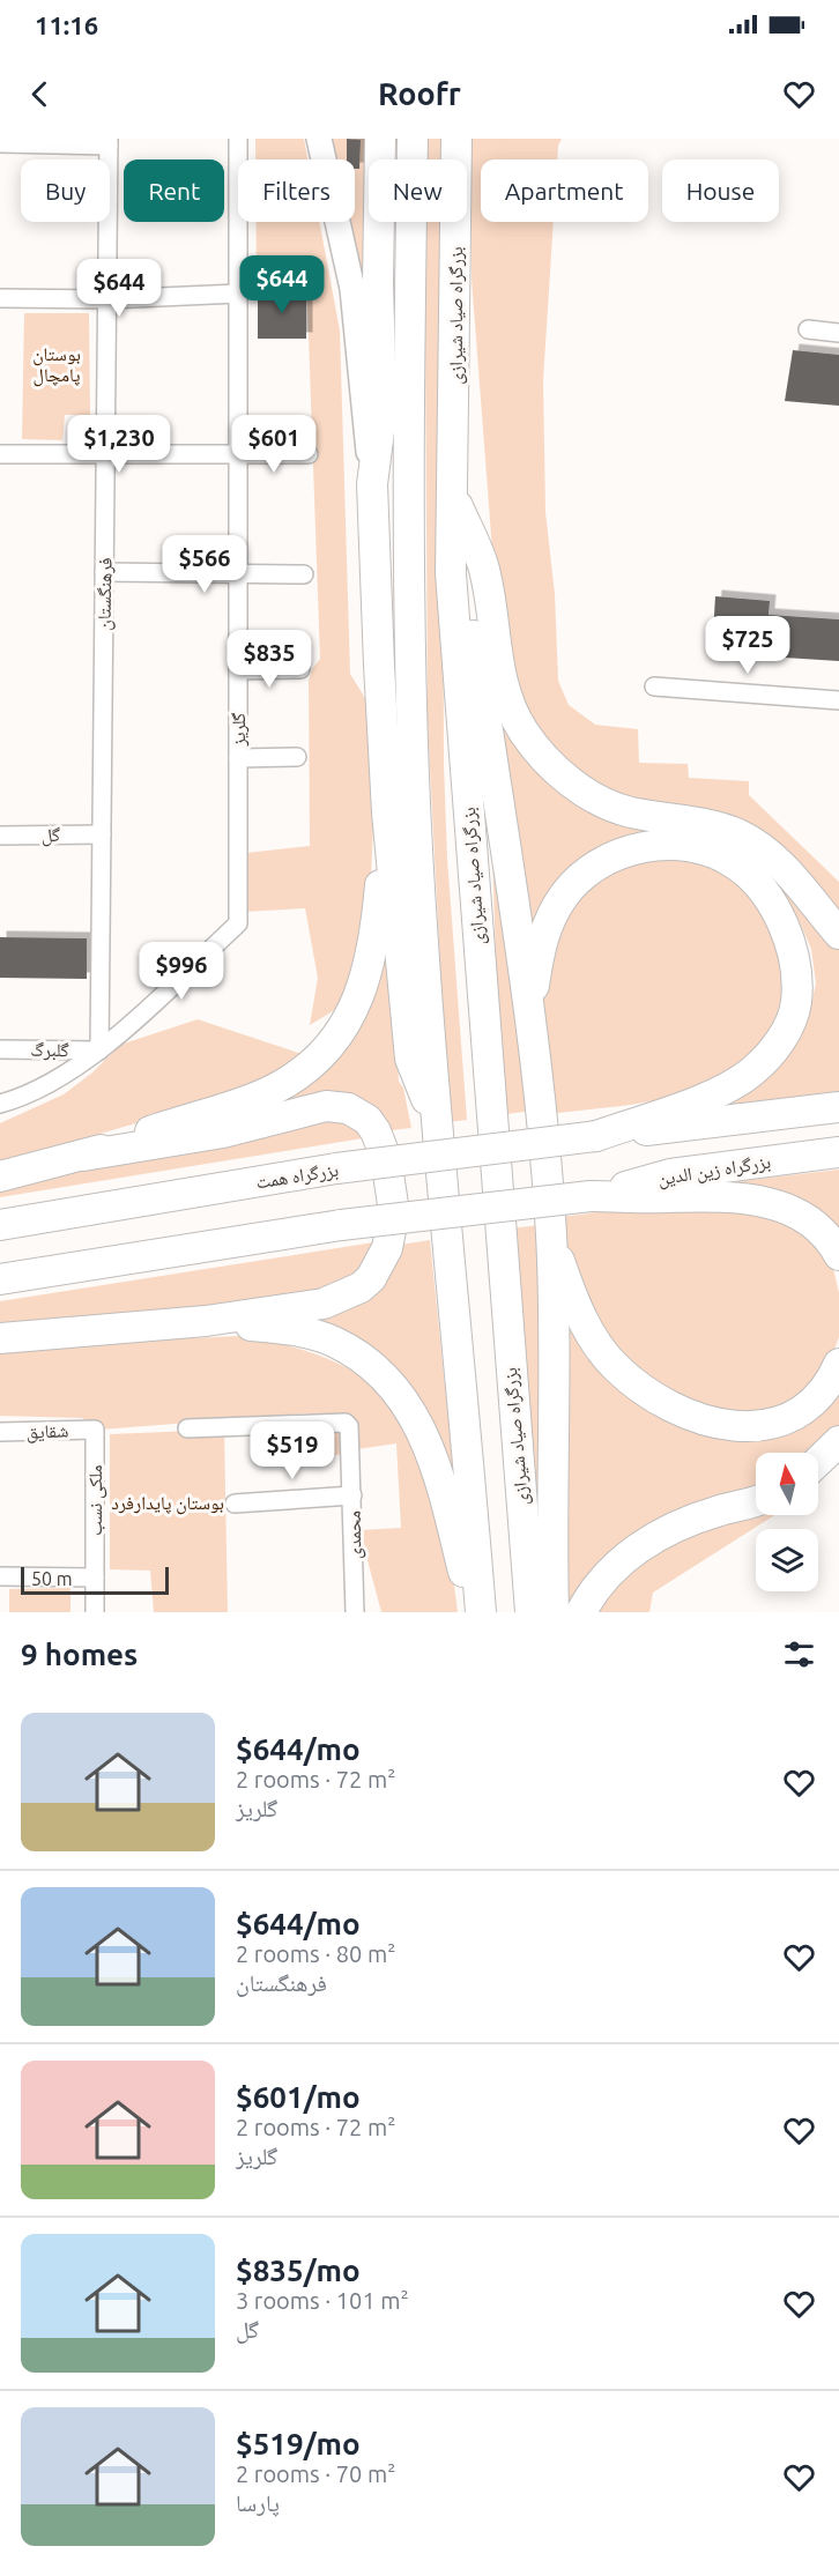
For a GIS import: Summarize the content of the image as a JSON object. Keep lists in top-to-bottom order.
{
  "streets": {
    "highway": ["بزرگراه صیاد شیرازی", "بزرگراه زین الدین", "بزرگراه همت"],
    "street": [
      "فرهنگستان",
      "گلریز",
      "گل",
      "گلبرگ",
      "شقایق",
      "ملکی نسب",
      "محمدی"
    ]
  },
  "crossings": [
    ["فرهنگستان", "گلریز"],
    ["فرهنگستان", "گل"],
    ["فرهنگستان", "گلبرگ"],
    ["گلریز", "گلبرگ"],
    ["شقایق", "ملکی نسب"]
  ],
  "parks": ["بوستان پامچال", "بوستان پایدارفرد"],
  "scale_bar": "50 m",
  "north": "top",
  "page": {
    "status": "11:16",
    "header": "Roofr",
    "chip": [
      "Buy",
      "Rent",
      "Filters",
      "New",
      "Apartment",
      "House"
    ],
    "price": [
      "$644",
      "$644",
      "$1,230",
      "$601",
      "$566",
      "$725",
      "$835",
      "$996",
      "$519"
    ],
    "scale": "50 m",
    "heading": "9 homes",
    "list": [
      {
        "name": "$644/mo",
        "note": "2 rooms · 72 m² · گلریز"
      },
      {
        "name": "$644/mo",
        "note": "2 rooms · 80 m² · فرهنگستان"
      },
      {
        "name": "$601/mo",
        "note": "2 rooms · 72 m² · گلریز"
      },
      {
        "name": "$835/mo",
        "note": "3 rooms · 101 m² · گل"
      },
      {
        "name": "$519/mo",
        "note": "2 rooms · 70 m² · پارسا"
      }
    ]
  }
}
